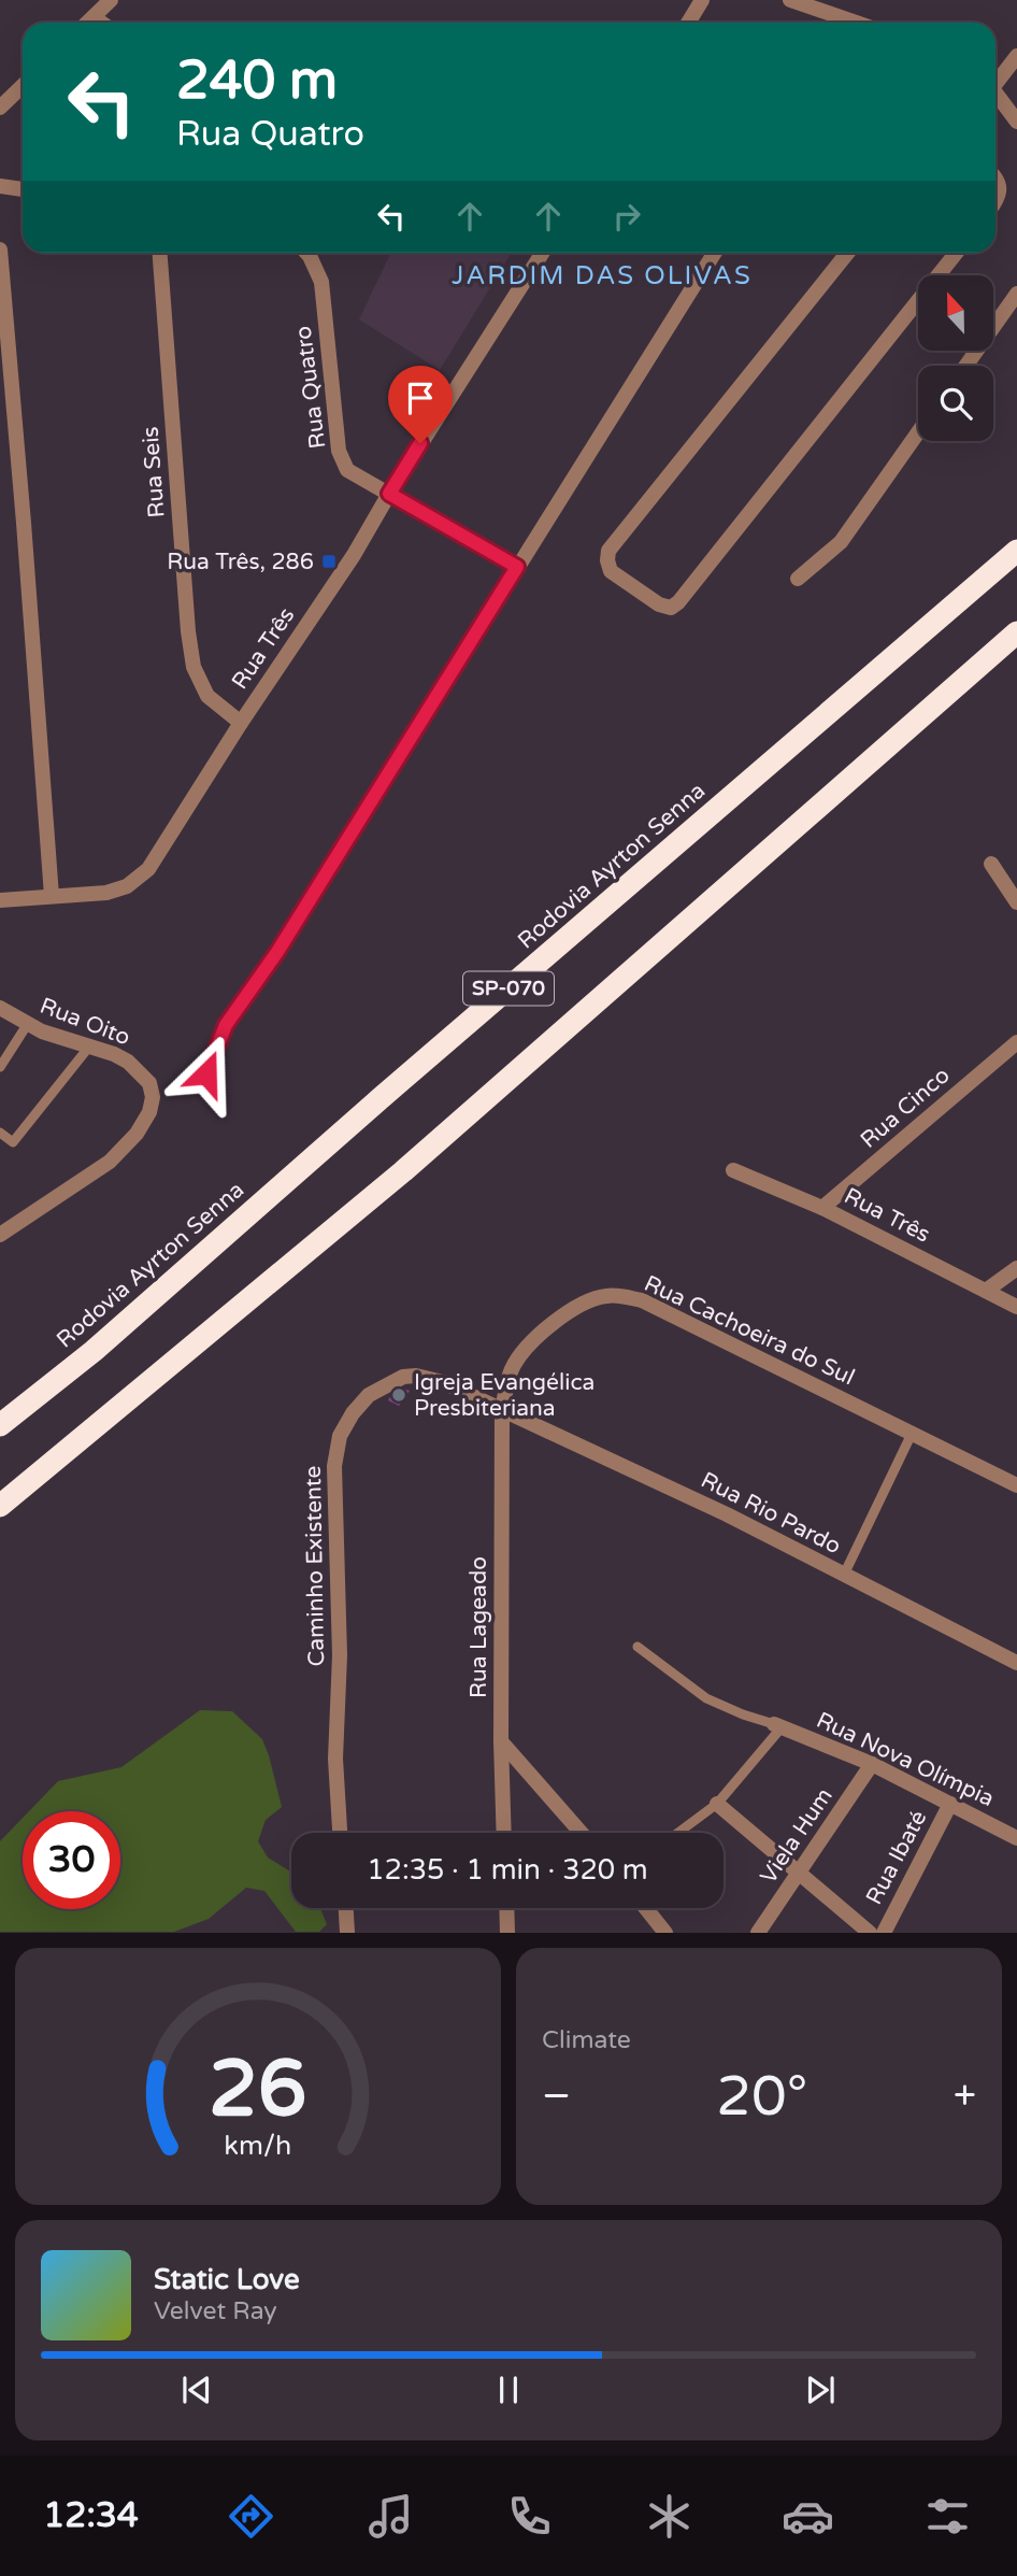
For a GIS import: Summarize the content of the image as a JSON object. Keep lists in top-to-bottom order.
{
  "streets": {
    "highway": ["Rodovia Ayrton Senna", "SP-070"],
    "street": [
      "Rua Quatro",
      "Rua Seis",
      "Rua Três",
      "Rua Oito",
      "Rua Cinco",
      "Rua Cachoeira do Sul",
      "Rua Rio Pardo",
      "Caminho Existente",
      "Rua Lageado",
      "Rua Nova Olímpia",
      "Viela Hum",
      "Rua Ibaté"
    ]
  },
  "crossings": [
    ["Rua Quatro", "Rua Três"],
    ["Rua Seis", "Rua Três"],
    ["Rua Três", "Rua Cinco"],
    ["Rua Cachoeira do Sul", "Rua Rio Pardo"],
    ["Rua Cachoeira do Sul", "Caminho Existente"],
    ["Rua Cachoeira do Sul", "Rua Lageado"],
    ["Rua Rio Pardo", "Caminho Existente"],
    ["Rua Rio Pardo", "Rua Lageado"],
    ["Caminho Existente", "Rua Lageado"],
    ["Rua Nova Olímpia", "Viela Hum"],
    ["Rua Nova Olímpia", "Rua Ibaté"]
  ],
  "districts": ["JARDIM DAS OLIVAS"],
  "places": {
    "transit": ["Rua Três, 286"],
    "other": ["Igreja Evangélica Presbiteriana"]
  },
  "north": "top",
  "page": {
    "turn": ["240 m", "Rua Quatro"],
    "limit": "30",
    "trip": "12:35 · 1 min · 320 m",
    "tile": "Climate",
    "heat": ["−", "20°", "+"],
    "song": ["Static Love", "Velvet Ray"],
    "tabs": "12:34",
    "gauge": ["26", "km/h"]
  }
}
